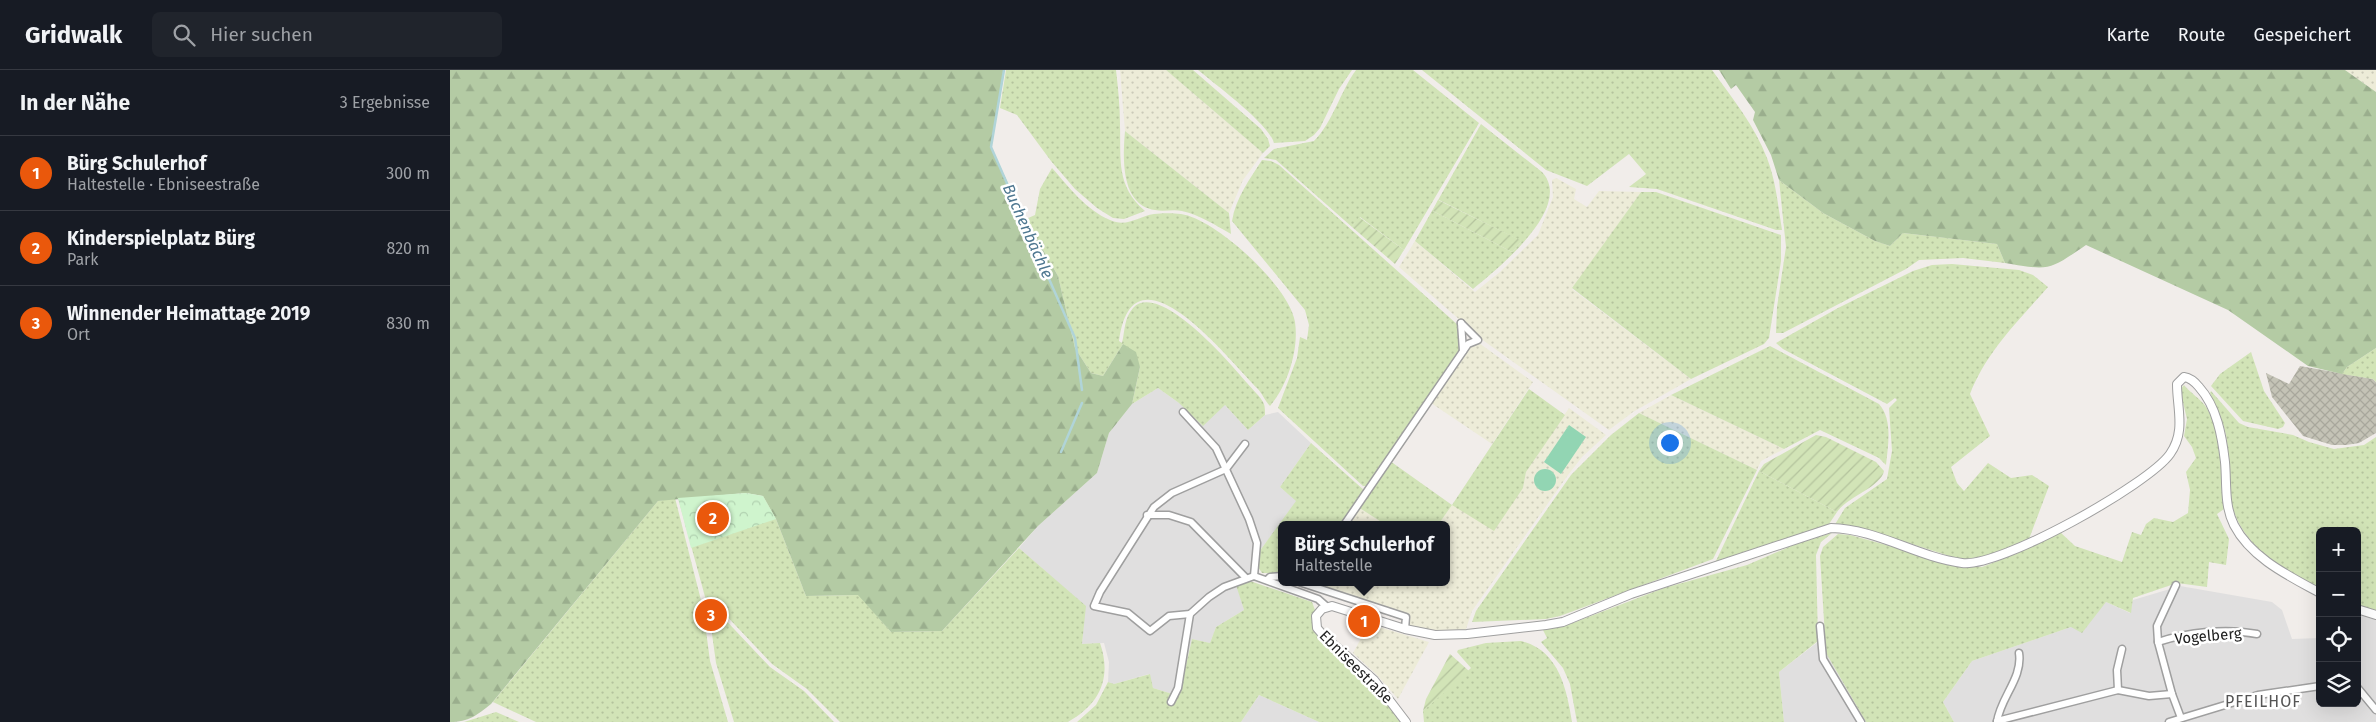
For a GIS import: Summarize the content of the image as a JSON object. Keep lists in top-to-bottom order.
{
  "streets": {
    "street": ["Vogelberg", "Ebniseestraße"]
  },
  "districts": ["PFEILHOF"],
  "water": ["Buchenbächle"],
  "page": {
    "header": "Gridwalk",
    "search": "Hier suchen",
    "nav": ["Karte", "Route", "Gespeichert"],
    "heading": ["In der Nähe", "3 Ergebnisse"],
    "list": [
      {
        "mark": "1",
        "name": "Bürg Schulerhof",
        "note": "Haltestelle · Ebniseestraße",
        "value": "300 m"
      },
      {
        "mark": "2",
        "name": "Kinderspielplatz Bürg",
        "note": "Park",
        "value": "820 m"
      },
      {
        "mark": "3",
        "name": "Winnender Heimattage 2019",
        "note": "Ort",
        "value": "830 m"
      }
    ],
    "pins": ["2", "3", "1"],
    "popup": ["Bürg Schulerhof", "Haltestelle"],
    "map_buttons": ["+", "−"]
  }
}
